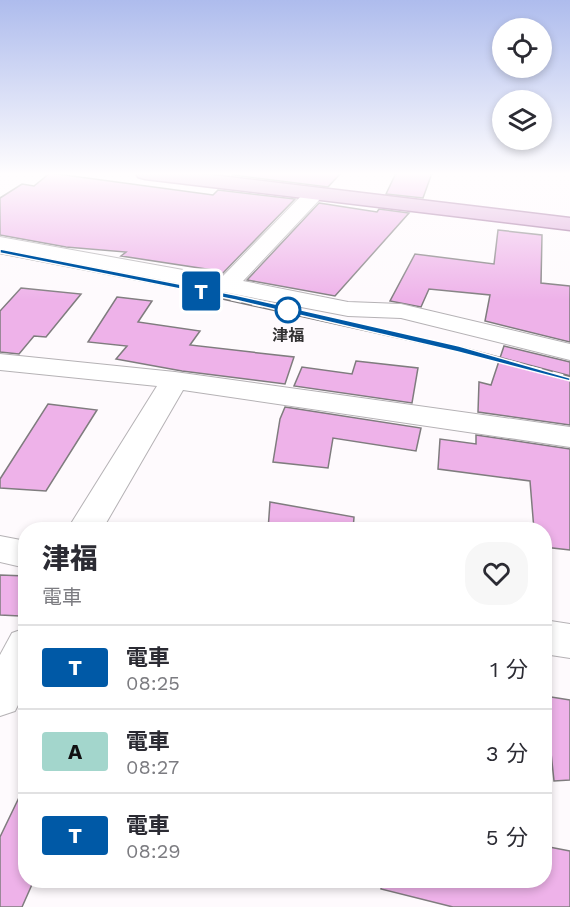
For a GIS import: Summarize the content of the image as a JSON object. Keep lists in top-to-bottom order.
{
  "places": ["津福"],
  "page": {
    "on_map": "T",
    "heading": ["津福", "電車"],
    "list": [
      {
        "mark": "T",
        "name": "電車",
        "note": "08:25",
        "value": "1 分"
      },
      {
        "mark": "A",
        "name": "電車",
        "note": "08:27",
        "value": "3 分"
      },
      {
        "mark": "T",
        "name": "電車",
        "note": "08:29",
        "value": "5 分"
      }
    ]
  }
}
